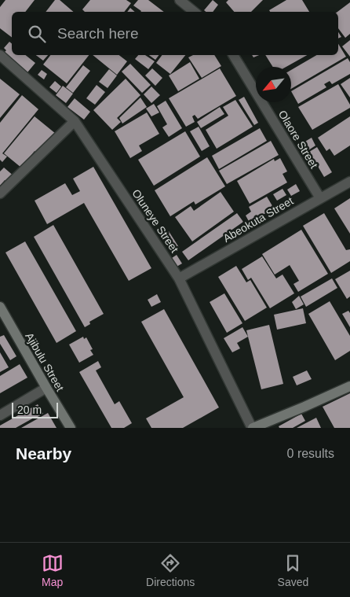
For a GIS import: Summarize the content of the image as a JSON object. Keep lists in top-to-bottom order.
{
  "streets": {
    "street": [
      "Olaore Street",
      "Abeokuta Street",
      "Oluneye Street",
      "Ajibulu Street"
    ]
  },
  "crossings": [
    ["Olaore Street", "Abeokuta Street"],
    ["Abeokuta Street", "Oluneye Street"]
  ],
  "scale_bar": "20 m",
  "north": "bottom left",
  "page": {
    "search": "Search here",
    "scale": "20 m",
    "heading": ["Nearby", "0 results"],
    "nav": ["Map", "Directions", "Saved"]
  }
}
